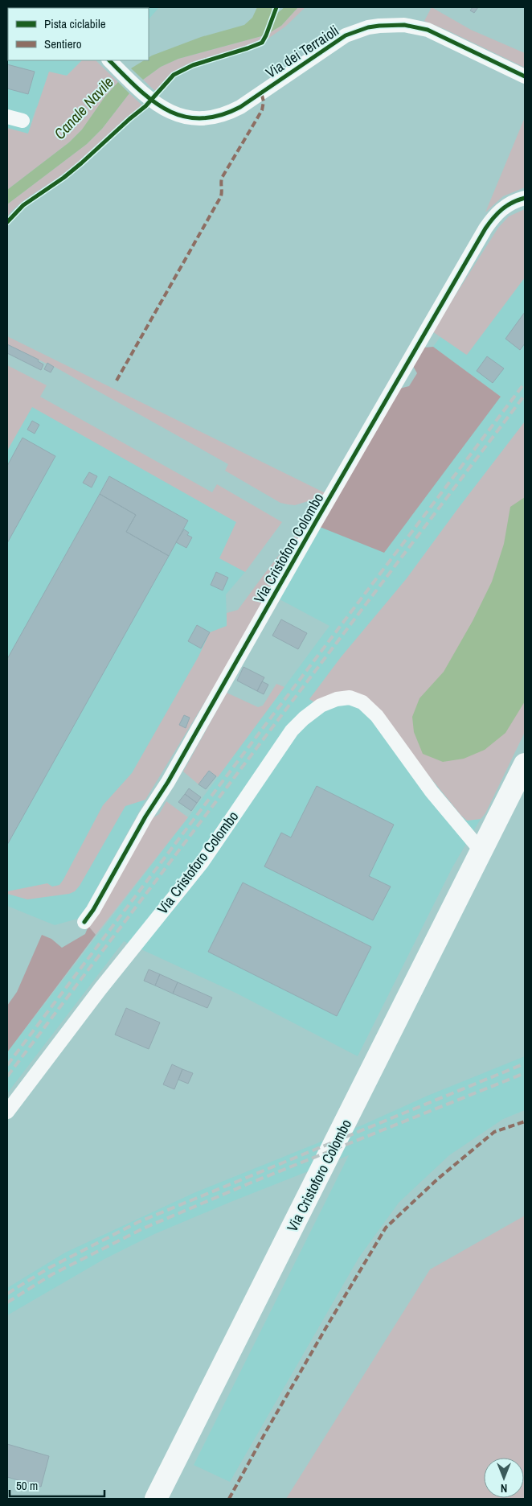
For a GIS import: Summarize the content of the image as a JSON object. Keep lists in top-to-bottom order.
{
  "streets": {
    "main road": ["Via Cristoforo Colombo"],
    "street": ["Via dei Terraioli"]
  },
  "water": ["Canale Navile"],
  "legend": ["Pista ciclabile", "Sentiero"],
  "scale_bar": "50 m",
  "north": "bottom"
}
